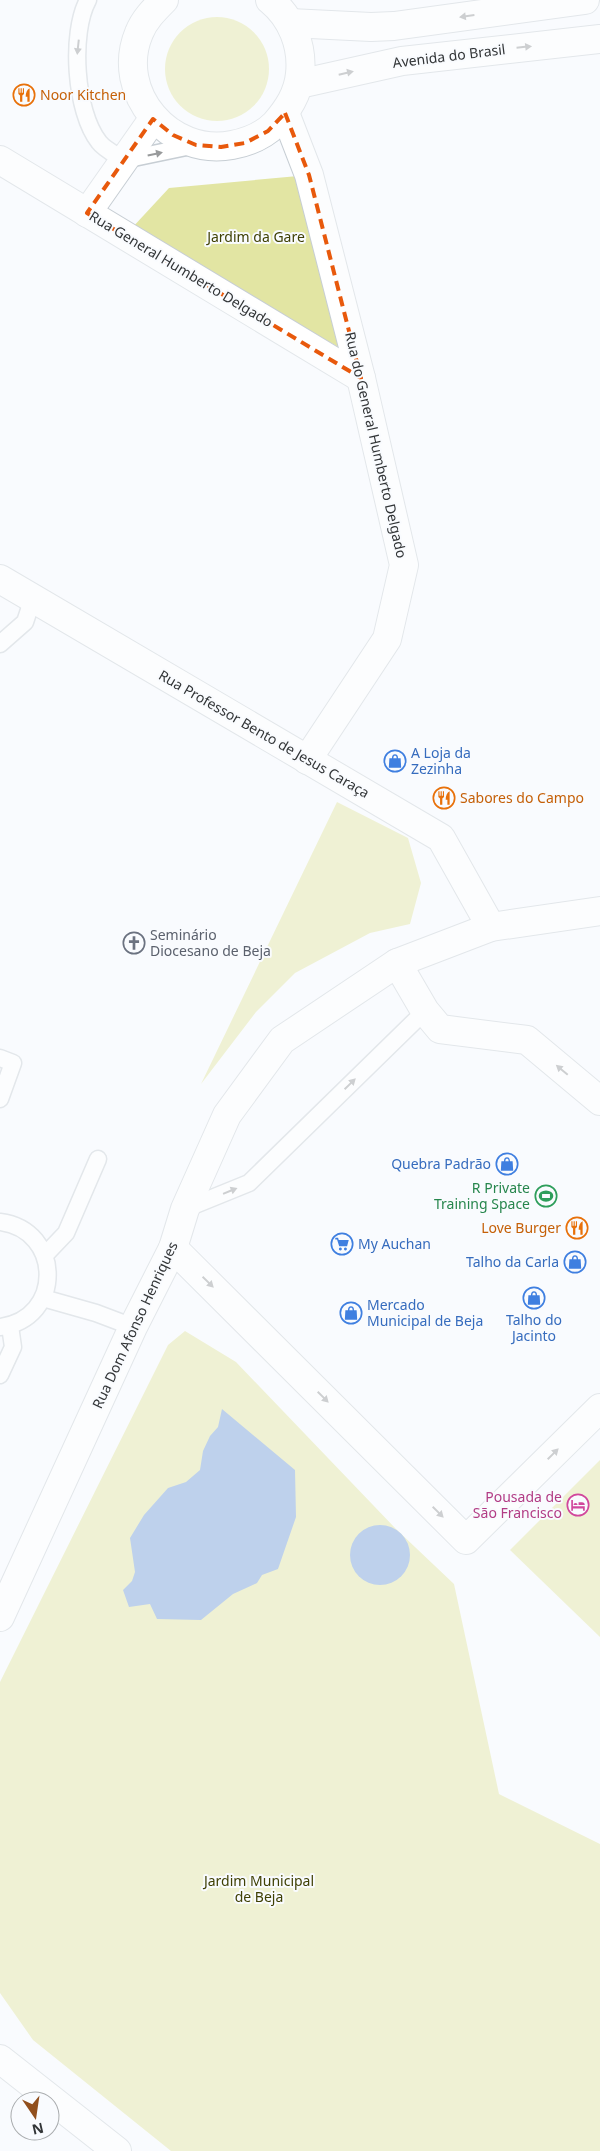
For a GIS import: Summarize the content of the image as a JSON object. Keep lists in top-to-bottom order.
{
  "streets": {
    "street": [
      "Avenida do Brasil",
      "Rua General Humberto Delgado",
      "Rua do General Humberto Delgado",
      "Rua Professor Bento de Jesus Caraça",
      "Rua Dom Afonso Henriques"
    ]
  },
  "crossings": [
    ["Rua General Humberto Delgado", "Rua do General Humberto Delgado"],
    ["Rua do General Humberto Delgado", "Rua Professor Bento de Jesus Caraça"],
    ["Rua Professor Bento de Jesus Caraça", "Rua Dom Afonso Henriques"]
  ],
  "parks": ["Jardim da Gare", "Jardim Municipal de Beja"],
  "places": {
    "restaurant": ["Noor Kitchen", "Sabores do Campo", "Love Burger"],
    "shop": [
      "A Loja da Zezinha",
      "Quebra Padrão",
      "Talho da Carla",
      "Talho do Jacinto",
      "Mercado Municipal de Beja"
    ],
    "church": ["Seminário Diocesano de Beja"],
    "sports": ["R Private Training Space"],
    "supermarket": ["My Auchan"],
    "hotel": ["Pousada de São Francisco"]
  },
  "north": "bottom"
}
